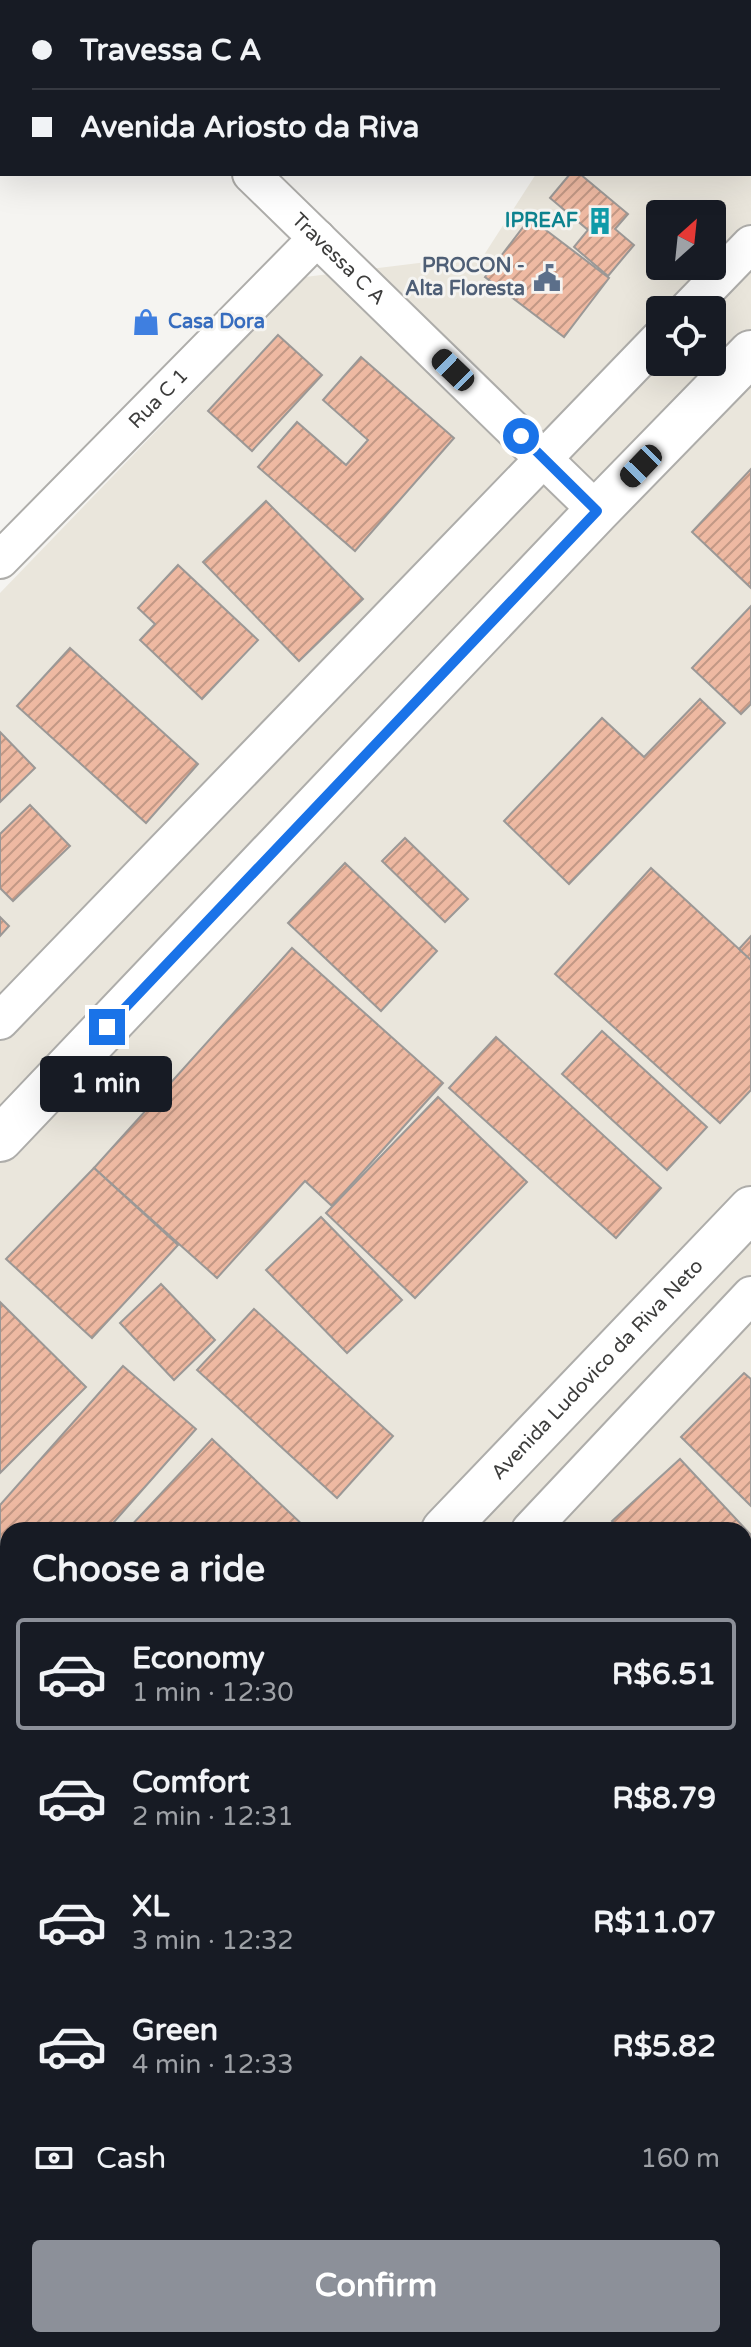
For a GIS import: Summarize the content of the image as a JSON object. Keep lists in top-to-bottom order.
{
  "streets": {
    "street": ["Travessa C A", "Rua C 1", "Avenida Ludovico da Riva Neto"]
  },
  "crossings": [
    ["Travessa C A", "Rua C 1"]
  ],
  "places": {
    "building": ["IPREAF"],
    "public building": ["PROCON - Alta Floresta"],
    "shop": ["Casa Dora"]
  },
  "north": "top right",
  "page": {
    "banner": ["Travessa C A", "Avenida Ariosto da Riva"],
    "bubble": "1 min",
    "heading": "Choose a ride",
    "list": [
      {
        "name": "Economy",
        "note": "1 min · 12:30",
        "value": "R$6.51"
      },
      {
        "name": "Comfort",
        "note": "2 min · 12:31",
        "value": "R$8.79"
      },
      {
        "name": "XL",
        "note": "3 min · 12:32",
        "value": "R$11.07"
      },
      {
        "name": "Green",
        "note": "4 min · 12:33",
        "value": "R$5.82"
      }
    ],
    "pay": ["Cash", "160 m"],
    "buttons": "Confirm"
  }
}
